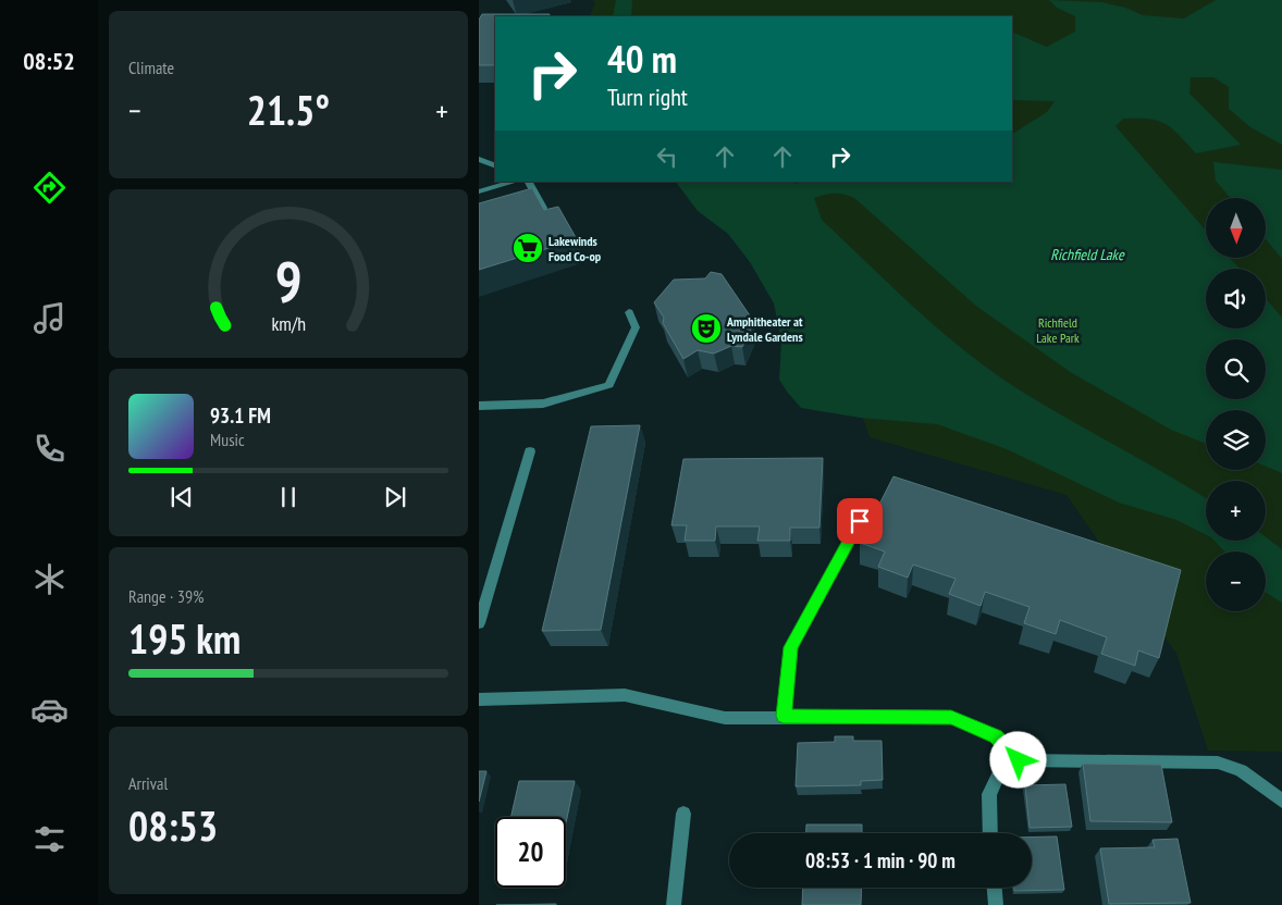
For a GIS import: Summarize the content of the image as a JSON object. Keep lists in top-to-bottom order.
{
  "water": ["Richfield Lake"],
  "parks": ["Richfield Lake Park"],
  "places": {
    "supermarket": ["Lakewinds Food Co-op"],
    "theatre": ["Amphitheater at Lyndale Gardens"]
  },
  "north": "bottom",
  "page": {
    "tabs": "08:52",
    "tile": [
      "Climate",
      ["Range · 39%", "195 km"],
      ["Arrival", "08:53"]
    ],
    "turn": ["40 m", "Turn right"],
    "heat": ["−", "21.5°", "+"],
    "map_buttons": ["+", "−"],
    "song": ["93.1 FM", "Music"],
    "limit": "20",
    "trip": "08:53 · 1 min · 90 m",
    "gauge": ["9", "km/h"]
  }
}
